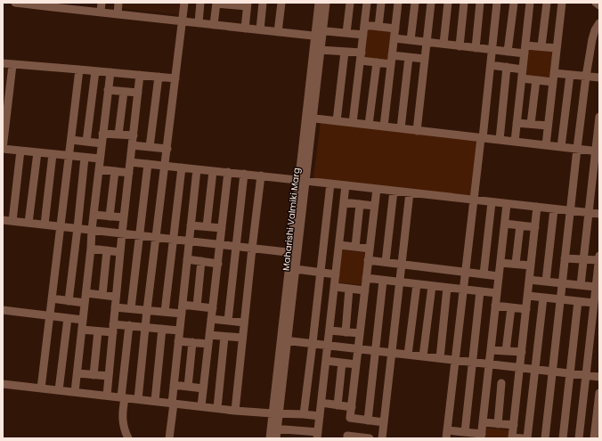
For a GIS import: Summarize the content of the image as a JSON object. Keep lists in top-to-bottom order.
{
  "streets": {
    "street": ["Maharishi Valmiki Marg"]
  }
}
